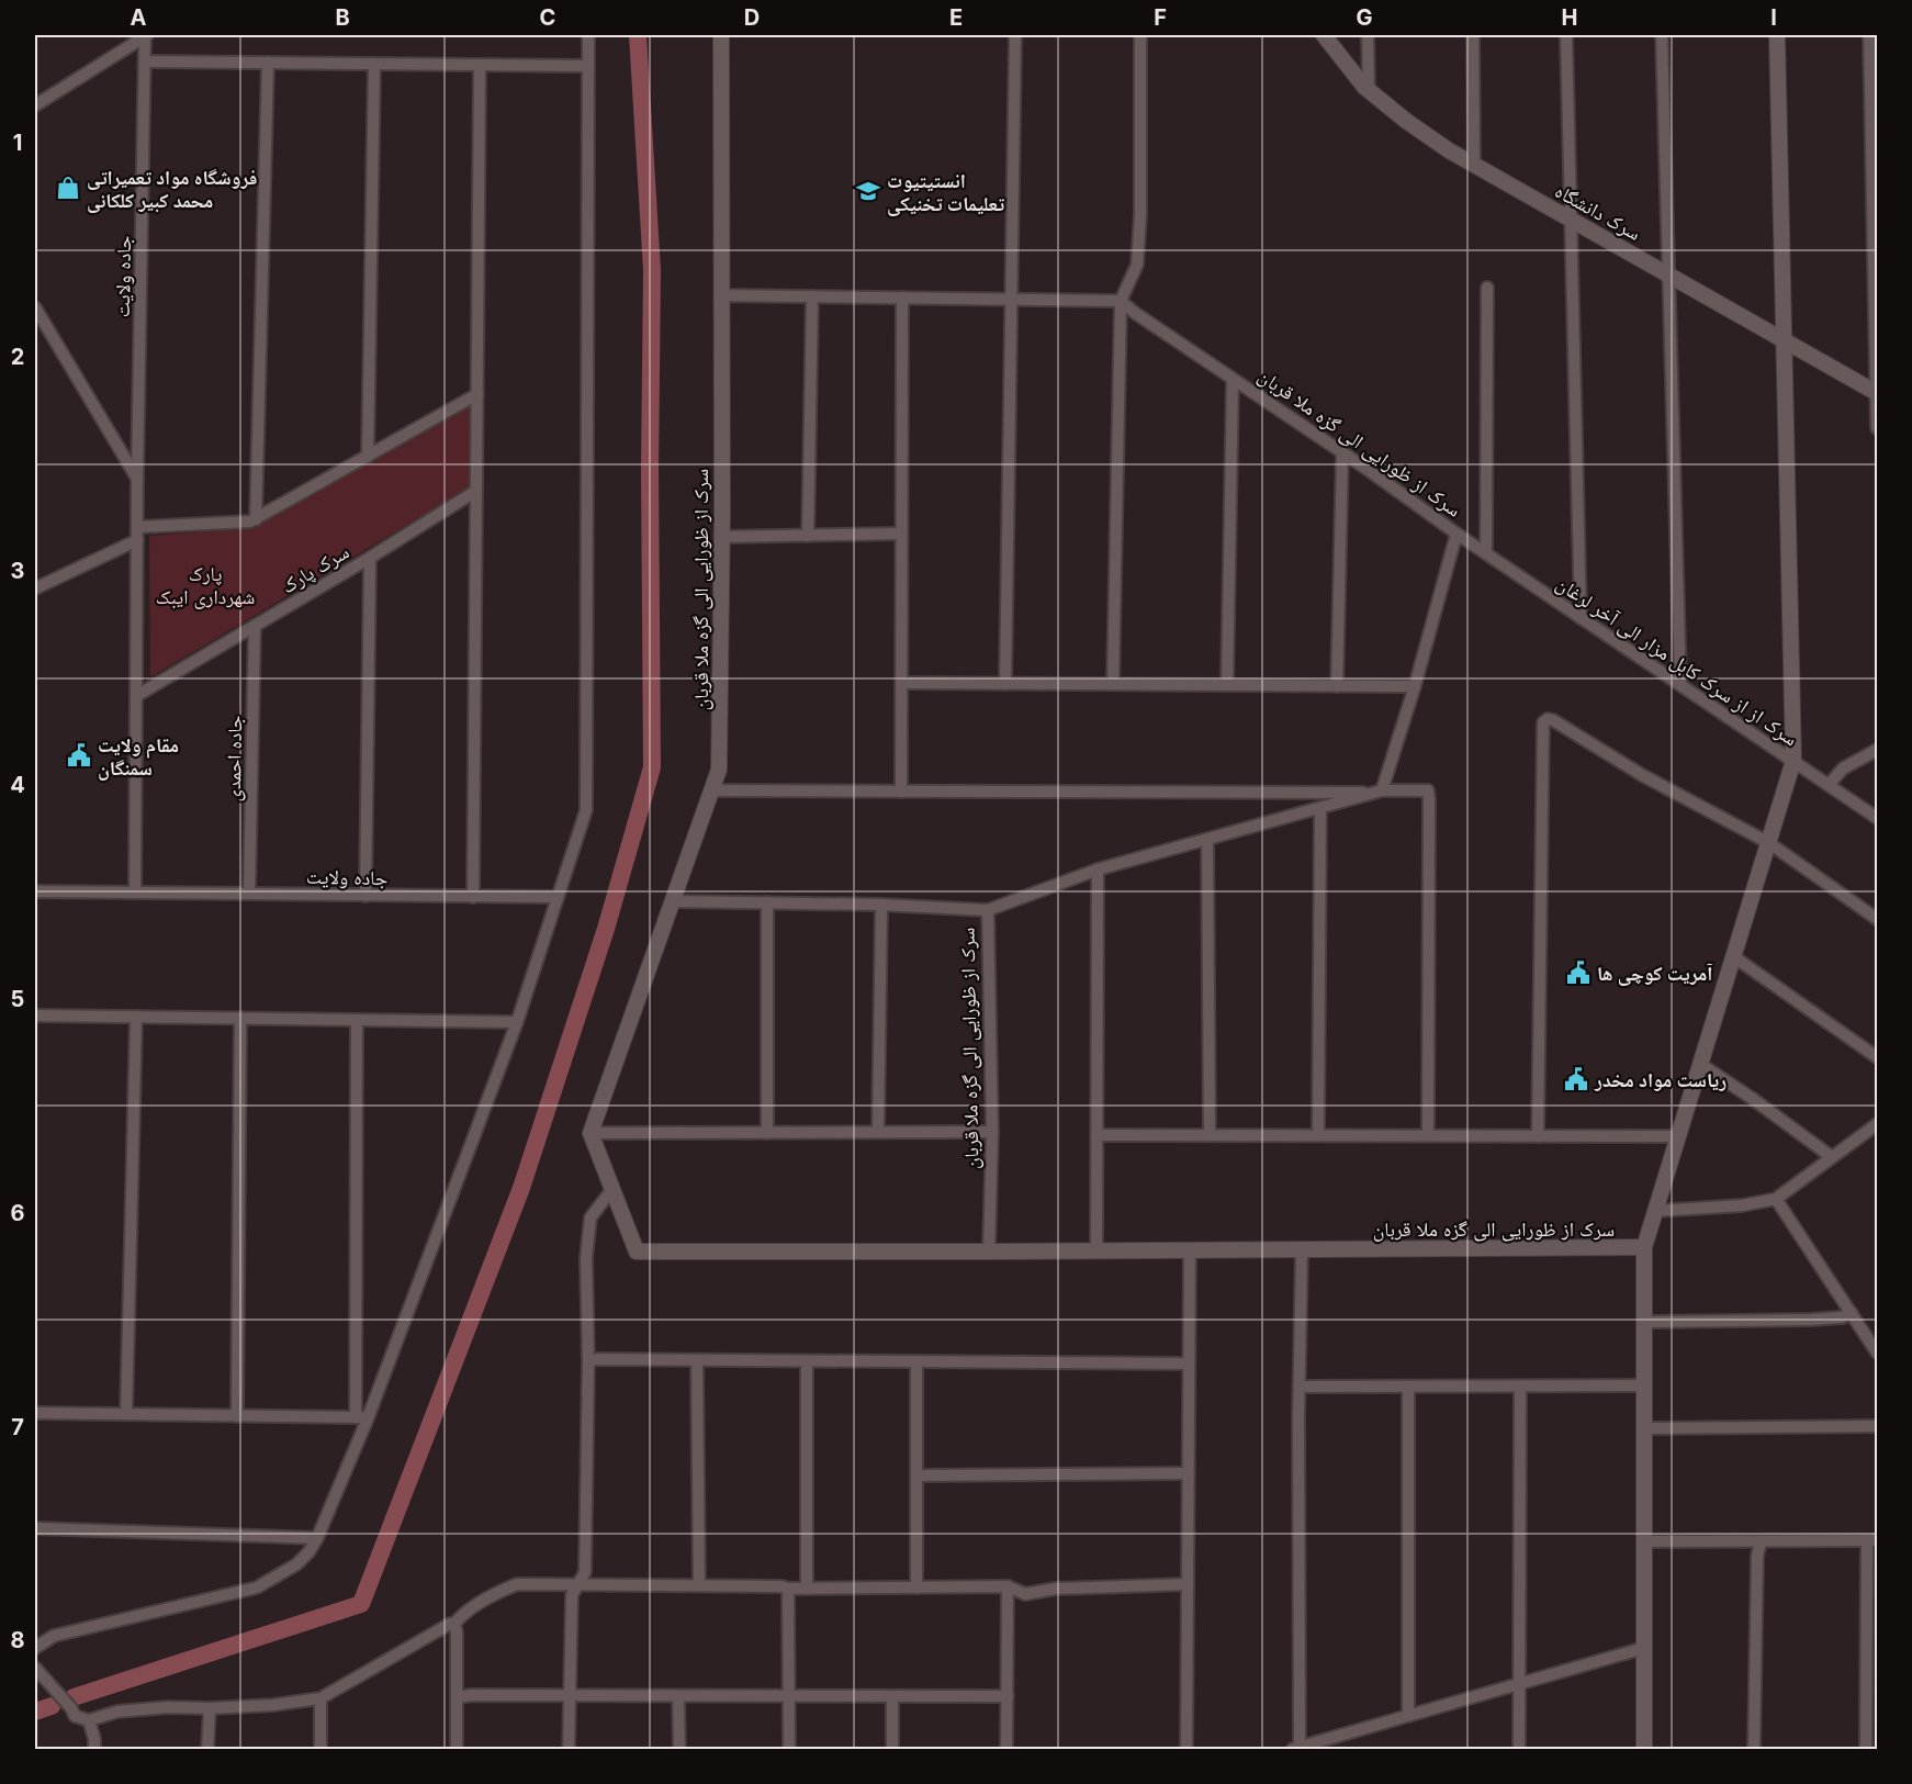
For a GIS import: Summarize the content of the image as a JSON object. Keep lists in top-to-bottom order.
{
  "streets": {
    "street": [
      "سرک دانشگاه",
      "جاده ولایت",
      "سرک از ظورایی الی گزه ملا قربان",
      "سرک پارک",
      "سرک از از سرک کابل مزار الی آخر لرغان",
      "جاده احمدی"
    ]
  },
  "crossings": [
    ["جاده ولایت", "سرک پارک"],
    ["جاده ولایت", "جاده احمدی"],
    ["سرک از ظورایی الی گزه ملا قربان", "سرک از از سرک کابل مزار الی آخر لرغان"],
    ["سرک پارک", "جاده احمدی"]
  ],
  "parks": ["پارک شهرداری ایبک"],
  "places": {
    "shop": ["فروشگاه مواد تعمیراتی محمد کبیر کلکانی"],
    "school or university": ["انستیتیوت تعلیمات تخنیکی"],
    "public building": ["مقام ولایت سمنگان", "آمریت کوچی ها", "ریاست مواد مخدر"]
  },
  "grid": {
    "columns": [
      "A",
      "B",
      "C",
      "D",
      "E",
      "F",
      "G",
      "H",
      "I"
    ],
    "rows": [
      "1",
      "2",
      "3",
      "4",
      "5",
      "6",
      "7",
      "8"
    ]
  }
}
